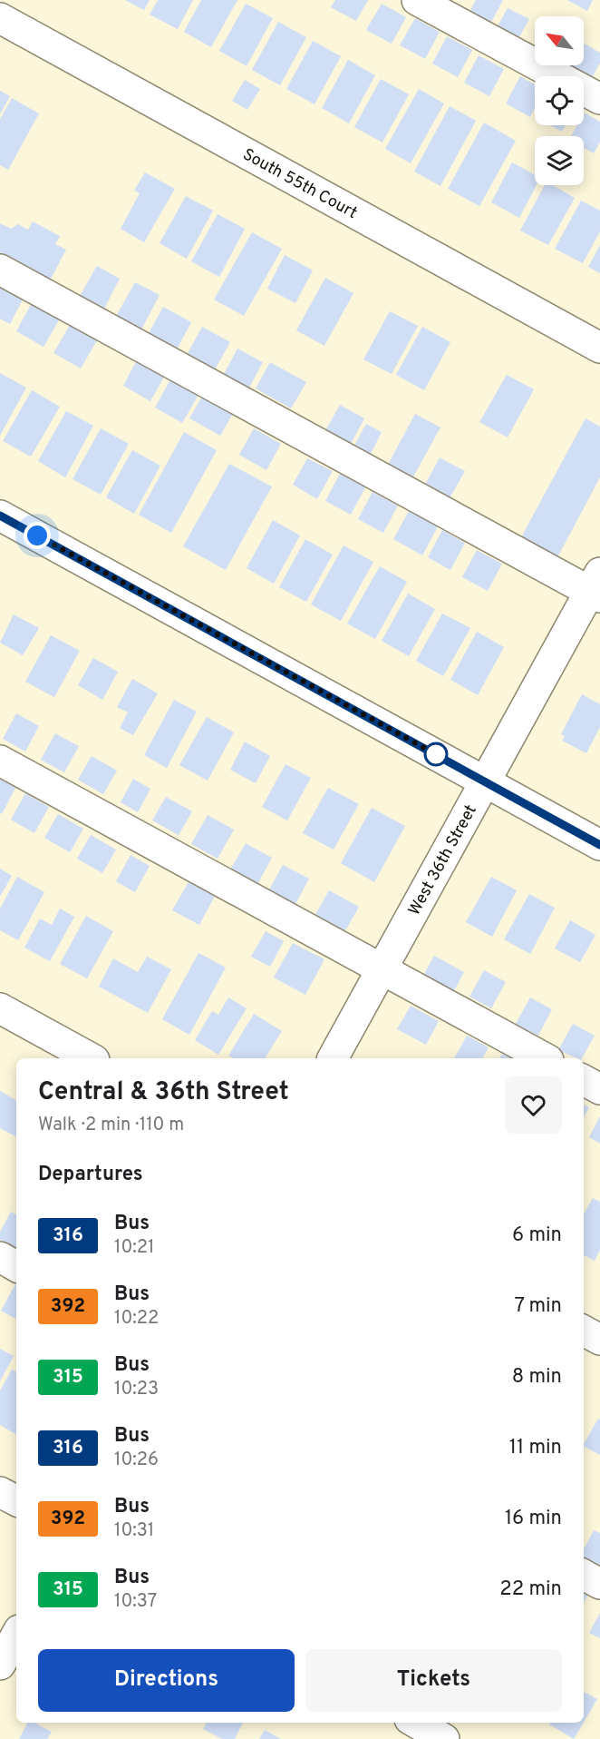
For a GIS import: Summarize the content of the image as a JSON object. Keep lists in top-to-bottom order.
{
  "streets": {
    "street": ["South 55th Court", "West 36th Street"]
  },
  "lines": ["bus line 316"],
  "north": "top left",
  "page": {
    "heading": [
      ["Central & 36th Street", "Walk · 2 min · 110 m"],
      "Departures"
    ],
    "list": [
      {
        "mark": "316",
        "name": "Bus",
        "note": "10:21",
        "value": "6 min"
      },
      {
        "mark": "392",
        "name": "Bus",
        "note": "10:22",
        "value": "7 min"
      },
      {
        "mark": "315",
        "name": "Bus",
        "note": "10:23",
        "value": "8 min"
      },
      {
        "mark": "316",
        "name": "Bus",
        "note": "10:26",
        "value": "11 min"
      },
      {
        "mark": "392",
        "name": "Bus",
        "note": "10:31",
        "value": "16 min"
      },
      {
        "mark": "315",
        "name": "Bus",
        "note": "10:37",
        "value": "22 min"
      }
    ],
    "buttons": ["Directions", "Tickets"]
  }
}
